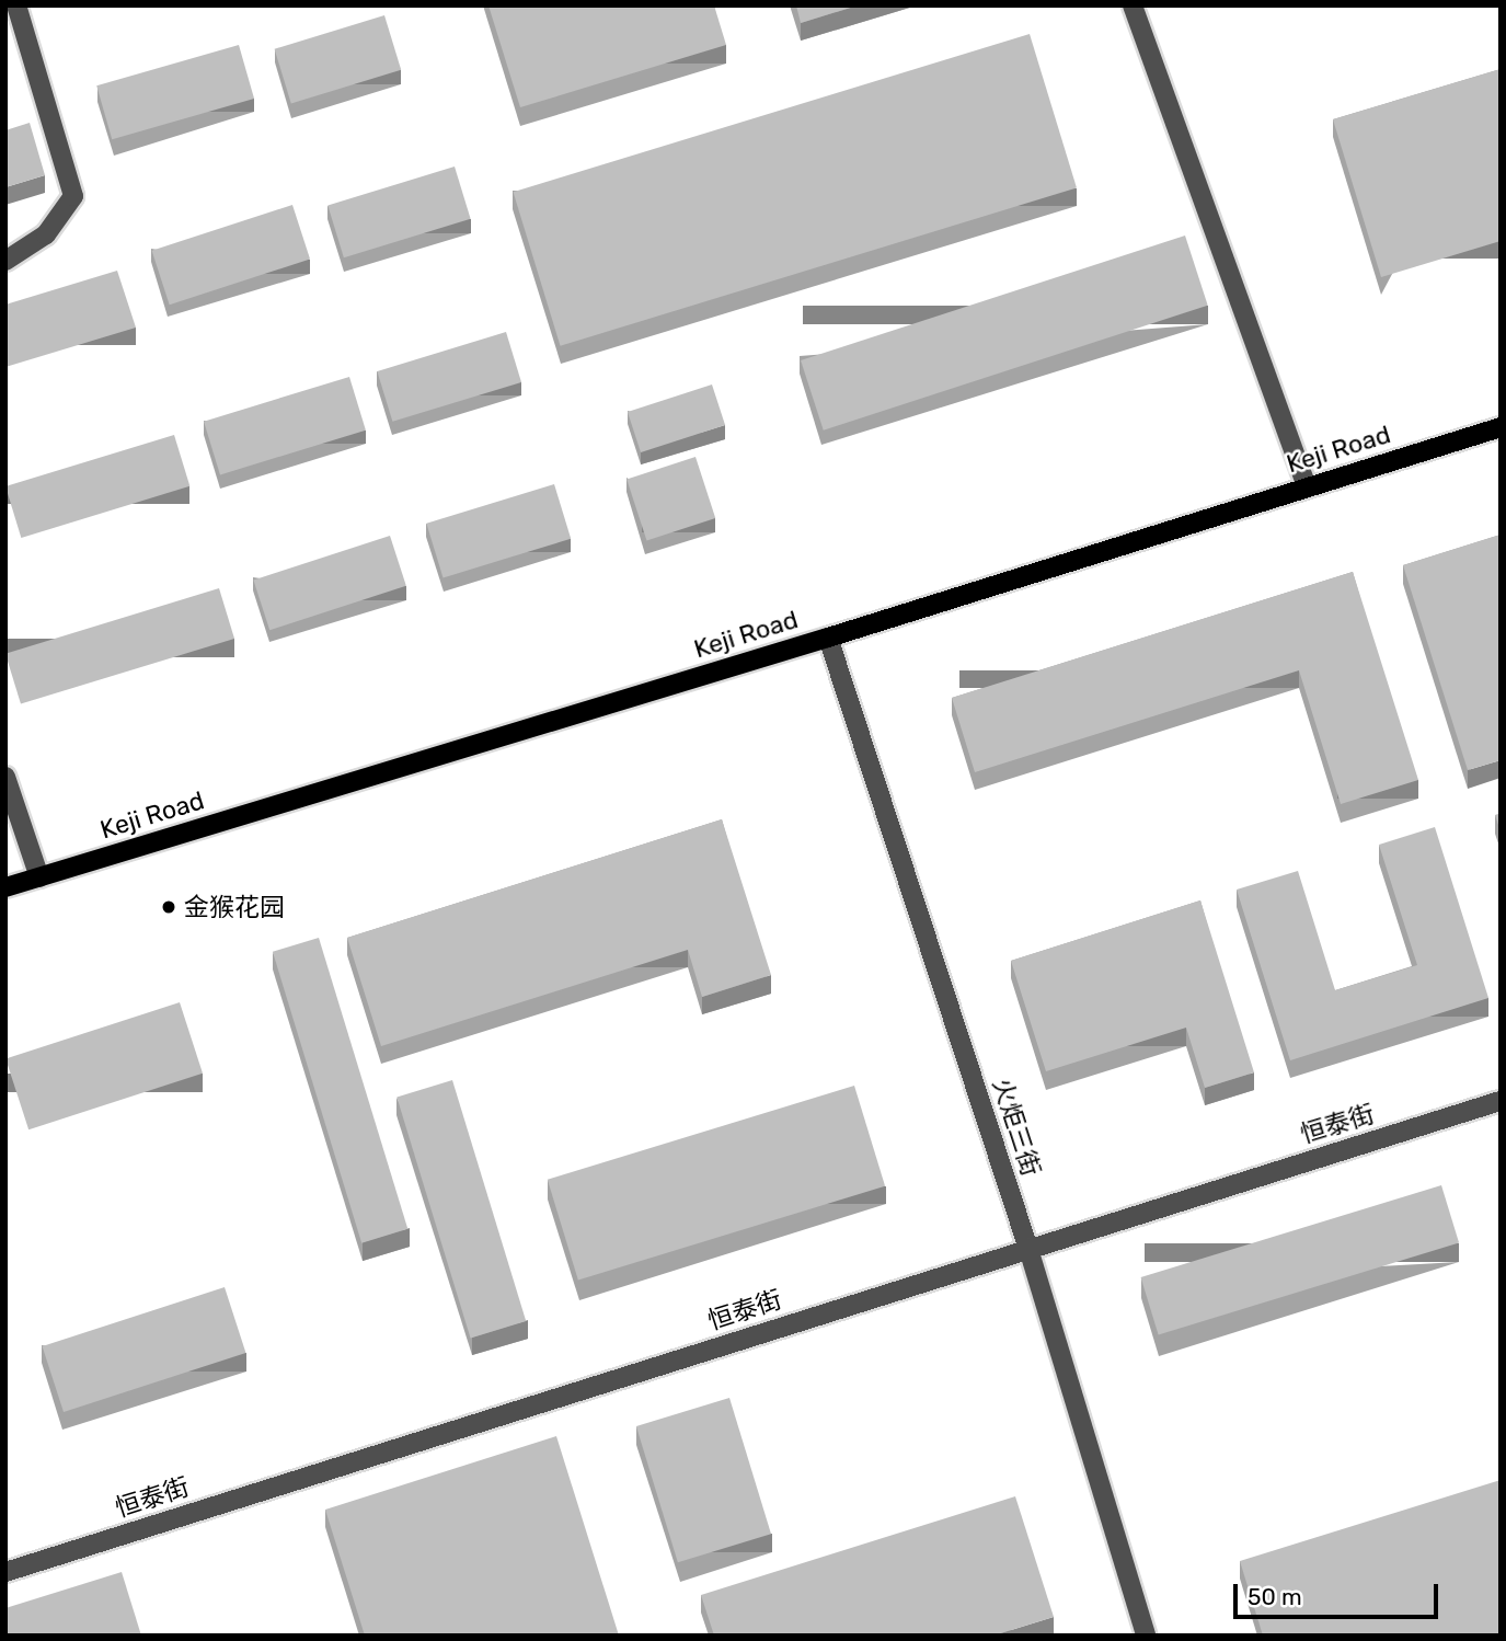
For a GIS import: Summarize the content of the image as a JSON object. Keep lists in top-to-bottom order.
{
  "streets": {
    "main road": ["Keji Road"],
    "street": ["恒泰街", "火炬三街"]
  },
  "crossings": [
    ["Keji Road", "火炬三街"],
    ["恒泰街", "火炬三街"]
  ],
  "places": ["金猴花园"],
  "scale_bar": "50 m"
}
